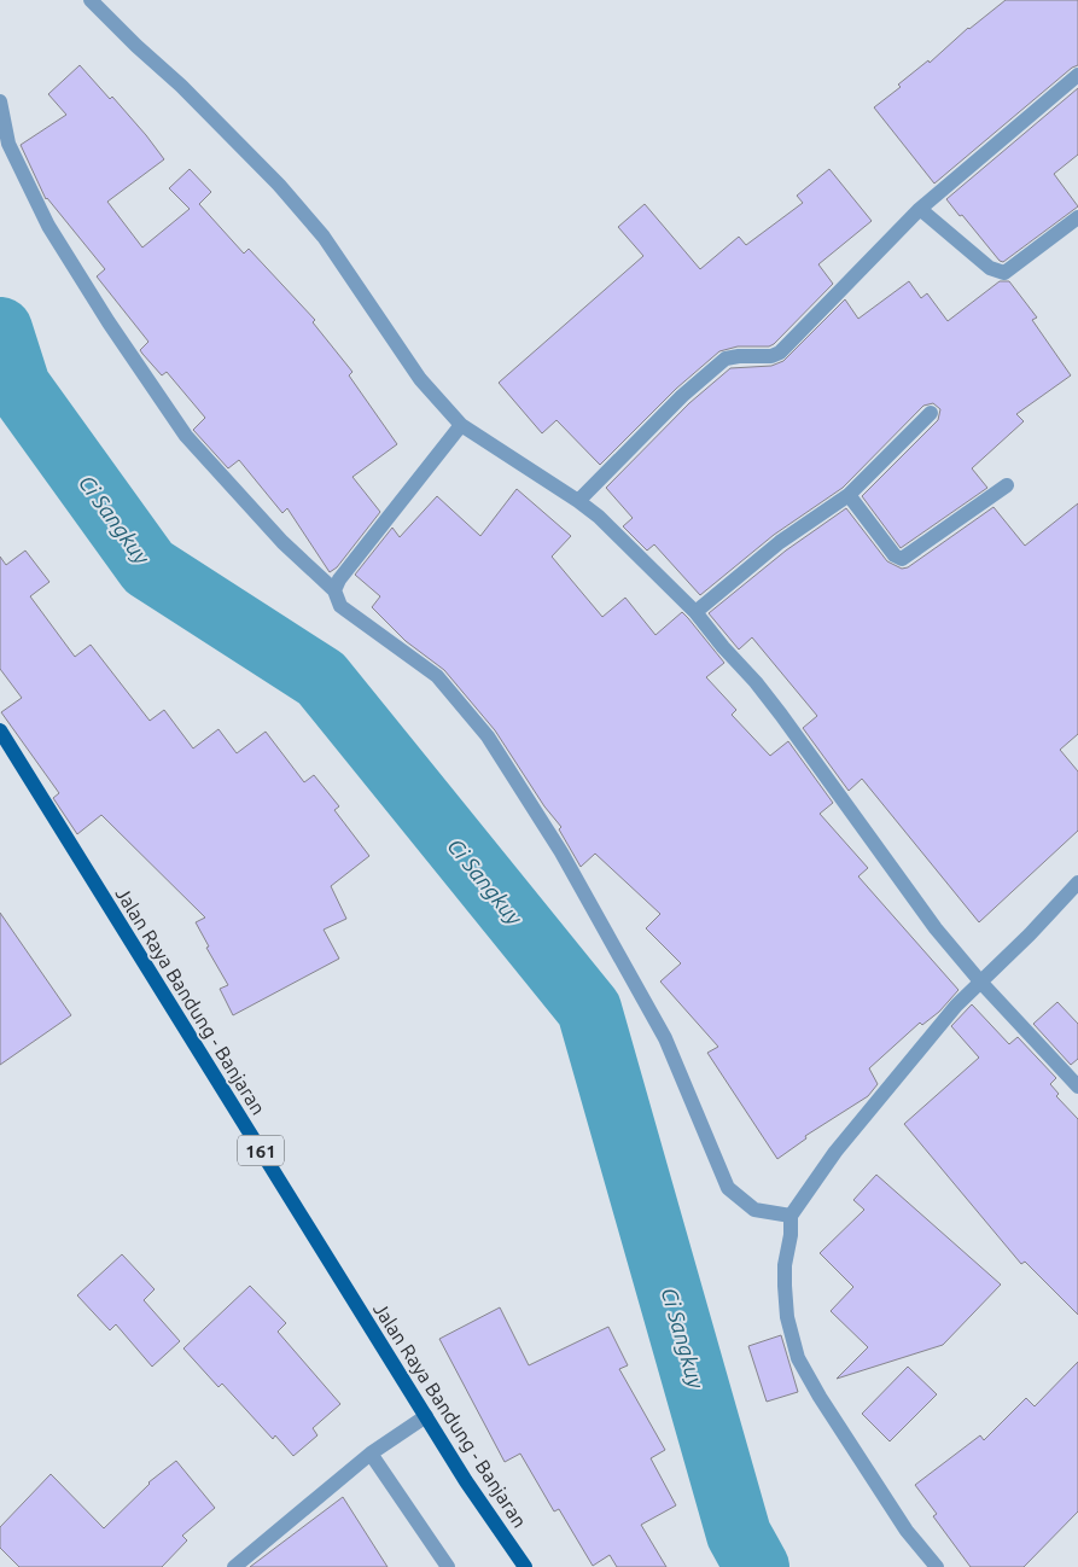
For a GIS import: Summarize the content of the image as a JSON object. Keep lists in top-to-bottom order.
{
  "streets": {
    "main road": ["Jalan Raya Bandung - Banjaran", "161"]
  },
  "water": ["Ci Sangkuy"]
}
